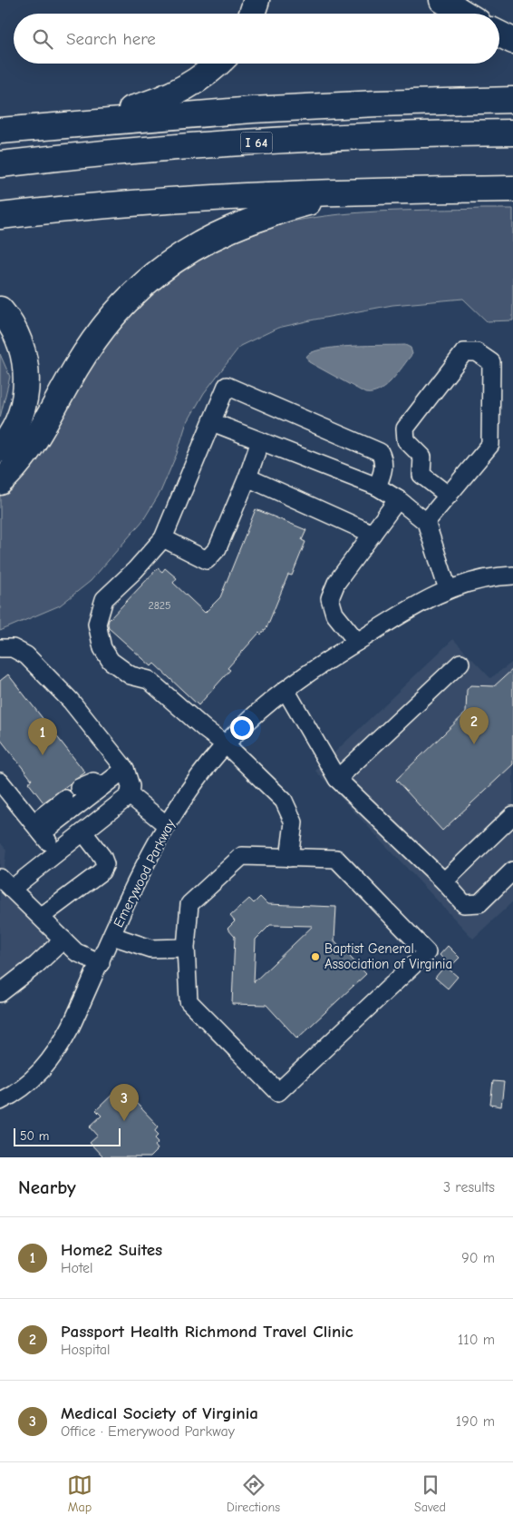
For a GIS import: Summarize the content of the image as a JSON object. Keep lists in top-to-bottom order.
{
  "streets": {
    "highway": ["I 64"],
    "street": ["Emerywood Parkway"]
  },
  "places": ["Baptist General Association of Virginia"],
  "house_numbers": ["2825"],
  "scale_bar": "50 m",
  "page": {
    "search": "Search here",
    "pins": ["2", "1", "3"],
    "scale": "50 m",
    "heading": ["Nearby", "3 results"],
    "list": [
      {
        "mark": "1",
        "name": "Home2 Suites",
        "note": "Hotel",
        "value": "90 m"
      },
      {
        "mark": "2",
        "name": "Passport Health Richmond Travel Clinic",
        "note": "Hospital",
        "value": "110 m"
      },
      {
        "mark": "3",
        "name": "Medical Society of Virginia",
        "note": "Office · Emerywood Parkway",
        "value": "190 m"
      }
    ],
    "nav": ["Map", "Directions", "Saved"]
  }
}
